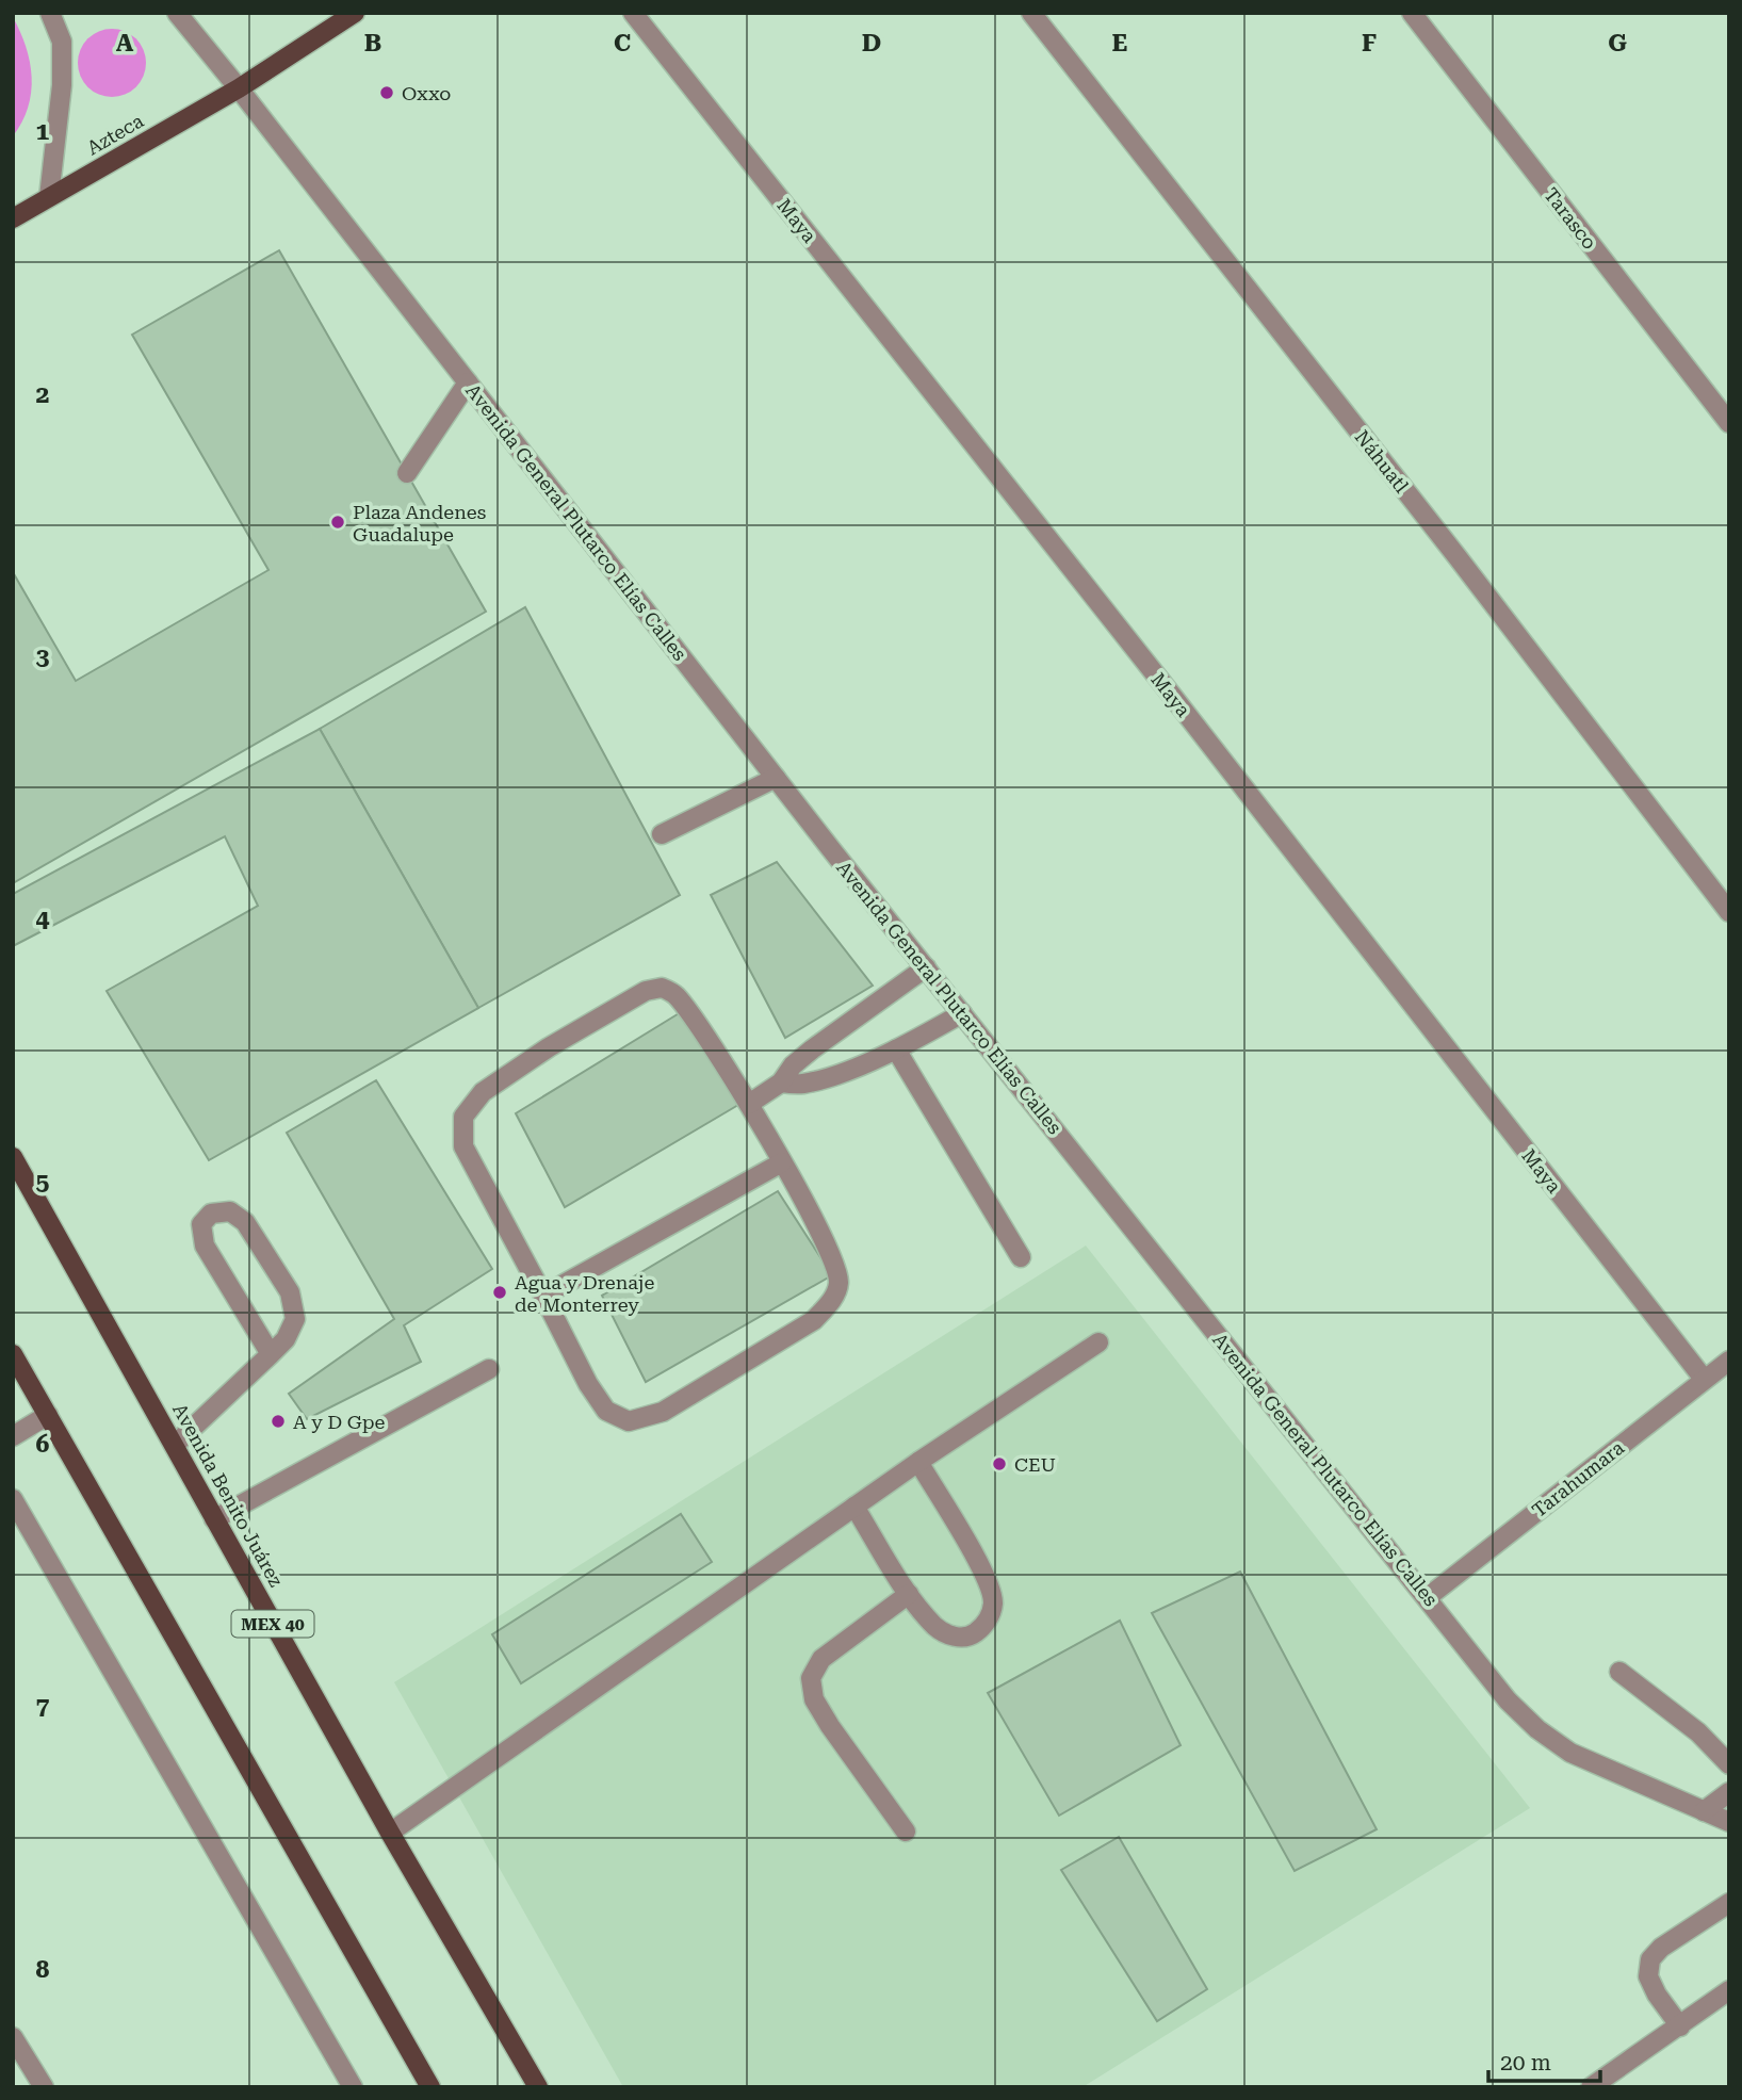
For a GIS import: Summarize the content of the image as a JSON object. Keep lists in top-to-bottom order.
{
  "streets": {
    "main road": ["Azteca", "Avenida Benito Juárez", "MEX 40"],
    "street": [
      "Tarasco",
      "Maya",
      "Náhuatl",
      "Avenida General Plutarco Elías Calles",
      "Tarahumara"
    ]
  },
  "crossings": [
    ["Azteca", "Avenida General Plutarco Elías Calles"],
    ["Maya", "Tarahumara"],
    ["Avenida General Plutarco Elías Calles", "Tarahumara"]
  ],
  "places": [
    "Oxxo",
    "Plaza Andenes Guadalupe",
    "Agua y Drenaje de Monterrey",
    "A y D Gpe",
    "CEU"
  ],
  "scale_bar": "20 m",
  "grid": {
    "columns": [
      "A",
      "B",
      "C",
      "D",
      "E",
      "F",
      "G"
    ],
    "rows": [
      "1",
      "2",
      "3",
      "4",
      "5",
      "6",
      "7",
      "8"
    ]
  }
}
